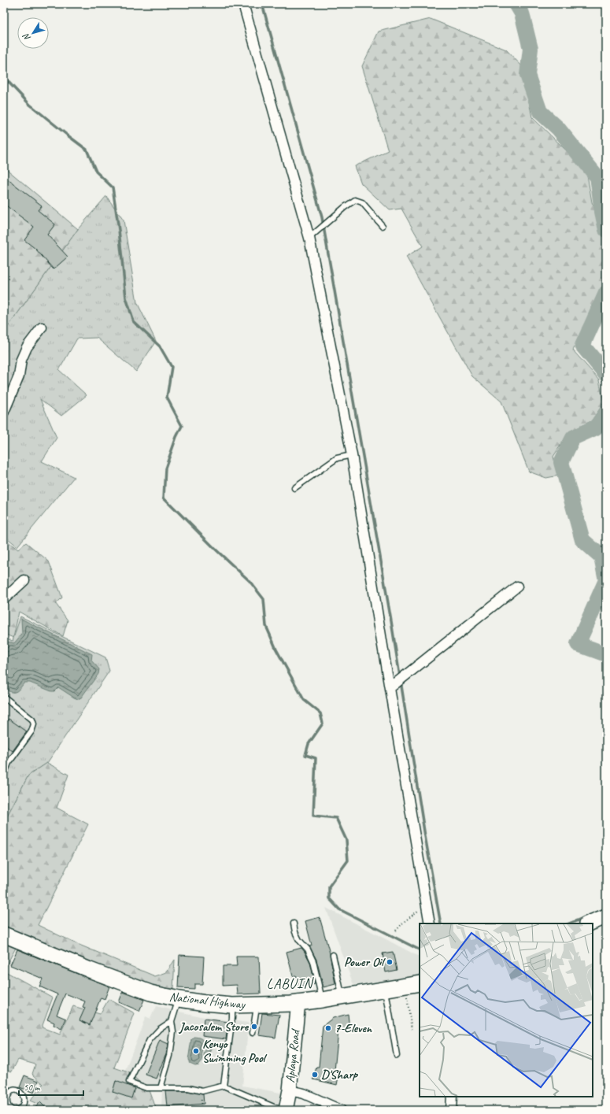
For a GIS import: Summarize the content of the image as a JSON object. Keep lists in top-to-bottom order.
{
  "streets": {
    "main road": ["National Highway"],
    "street": ["Aplaya Road"]
  },
  "crossings": [
    ["National Highway", "Aplaya Road"]
  ],
  "districts": ["LABUIN"],
  "places": [
    "Power Oil",
    "Jacosalem Store",
    "7-Eleven",
    "Kenyo Swimming Pool",
    "D'Sharp"
  ],
  "scale_bar": "50 m",
  "north": "bottom left"
}
